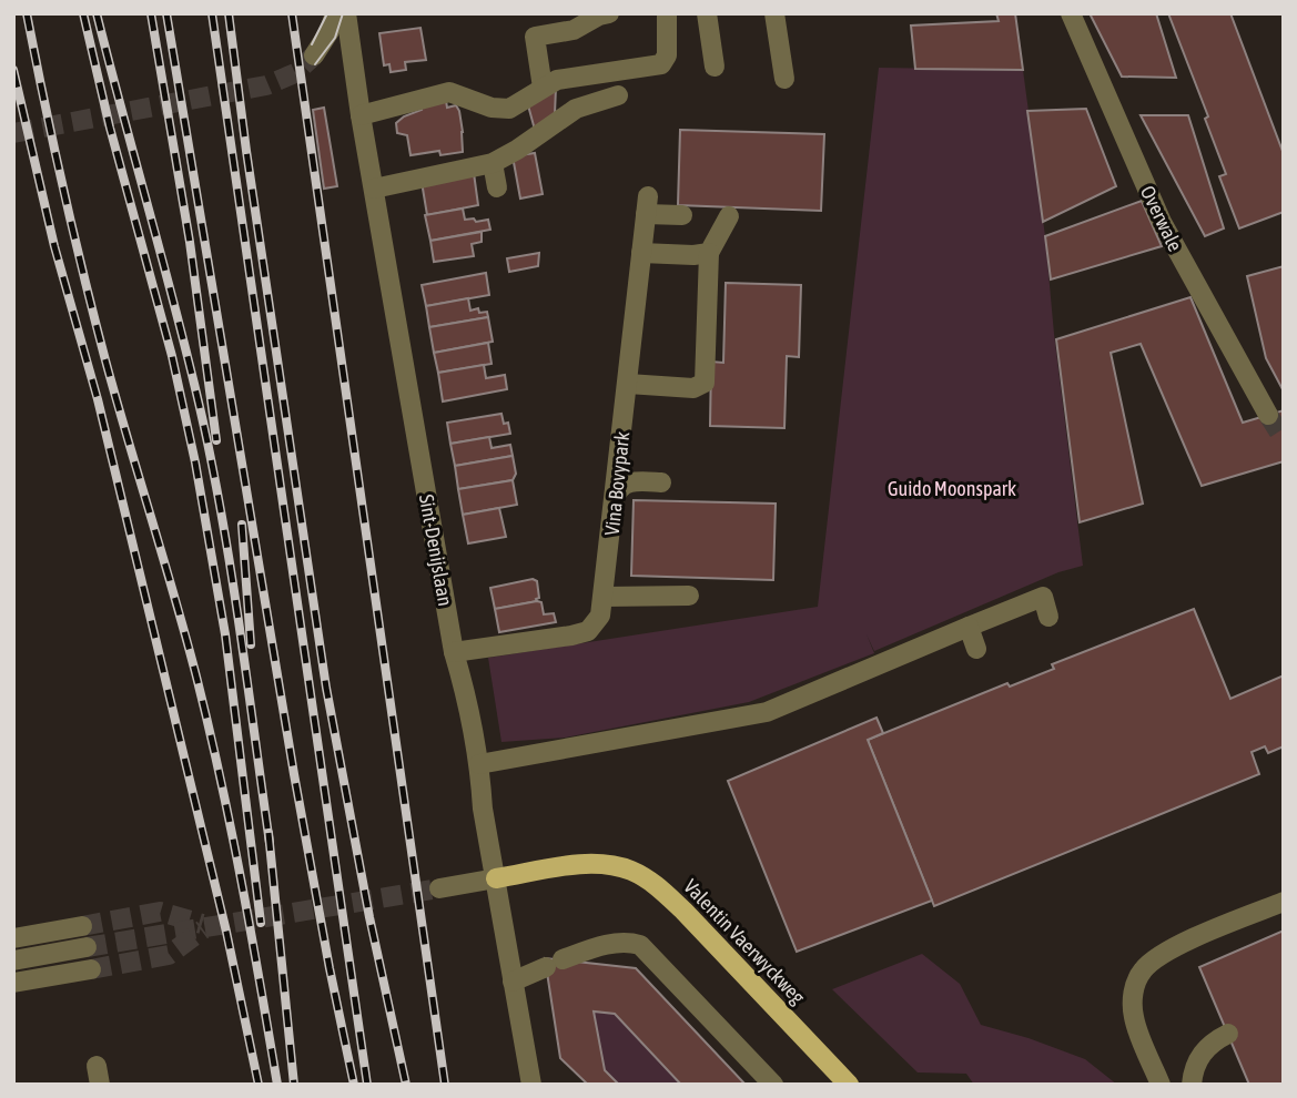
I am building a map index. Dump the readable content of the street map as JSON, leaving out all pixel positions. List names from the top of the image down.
{
  "streets": {
    "main road": ["Valentin Vaerwyckweg"],
    "street": ["Overwale", "Vina Bovypark", "Sint-Denijslaan"]
  },
  "crossings": [
    ["Vina Bovypark", "Sint-Denijslaan"],
    ["Sint-Denijslaan", "Valentin Vaerwyckweg"]
  ],
  "parks": ["Guido Moonspark"]
}
